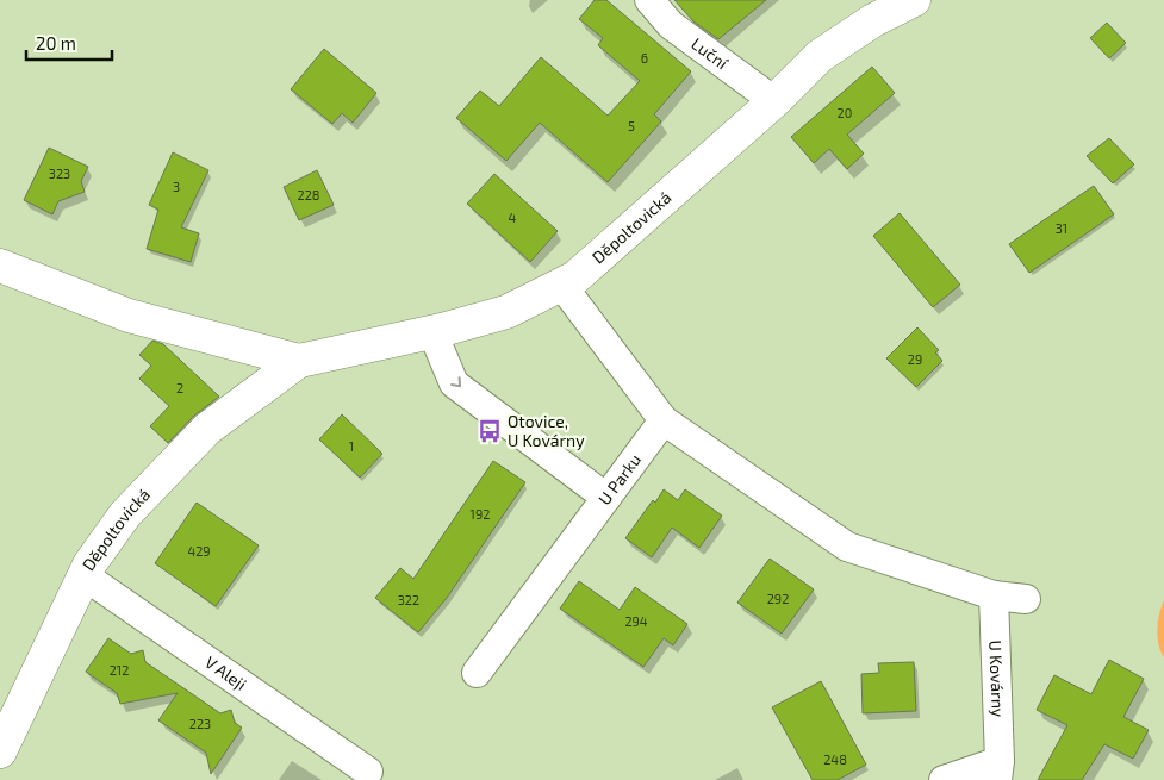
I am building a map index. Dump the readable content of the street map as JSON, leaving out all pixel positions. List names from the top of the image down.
{
  "streets": {
    "street": [
      "Luční",
      "Děpoltovická",
      "U Parku",
      "V Aleji",
      "U Kovárny"
    ]
  },
  "crossings": [
    ["Luční", "Děpoltovická"],
    ["Děpoltovická", "V Aleji"]
  ],
  "places": {
    "bus stop": ["Otovice, U Kovárny"]
  },
  "house_numbers": [
    "6",
    "20",
    "5",
    "323",
    "3",
    "228",
    "4",
    "31",
    "29",
    "2",
    "1",
    "192",
    "429",
    "292",
    "322",
    "294",
    "212",
    "223",
    "248"
  ],
  "scale_bar": "20 m"
}
